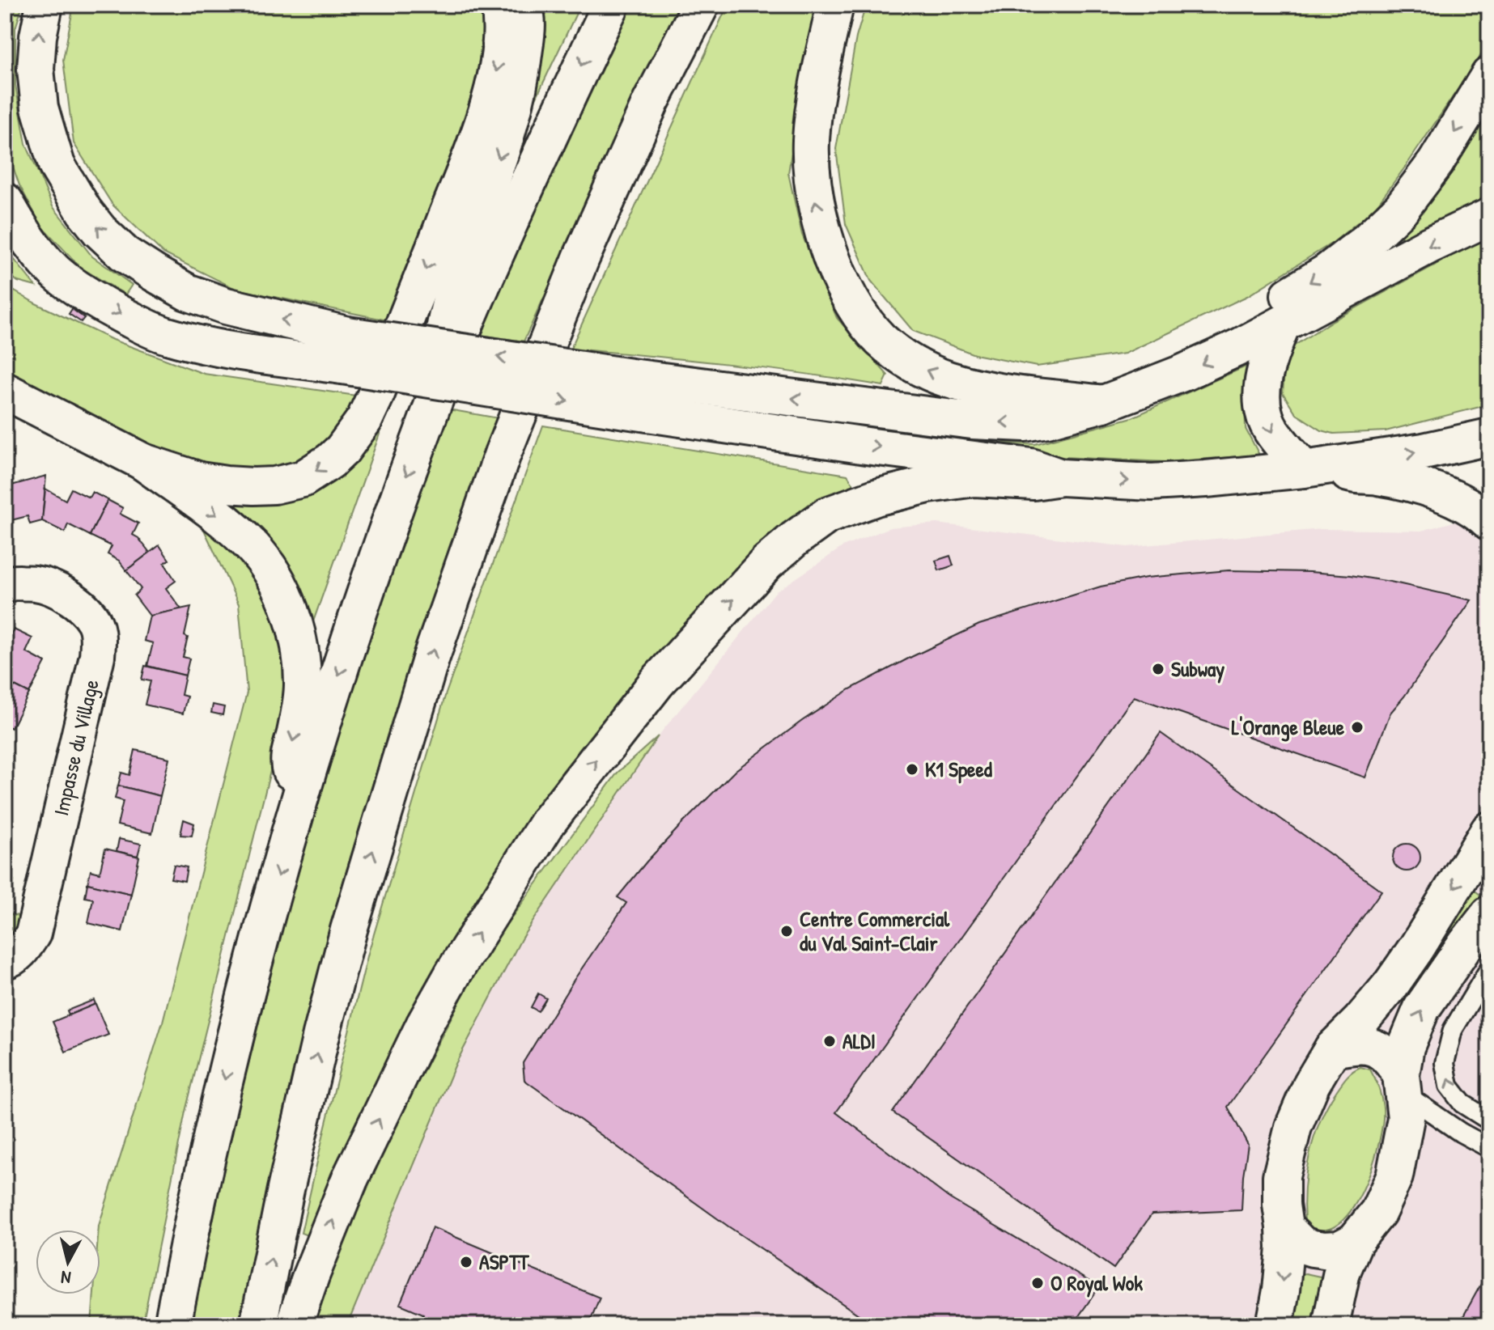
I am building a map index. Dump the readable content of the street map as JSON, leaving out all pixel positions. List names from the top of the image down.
{
  "streets": {
    "street": ["Impasse du Village"]
  },
  "places": [
    "Subway",
    "L'Orange Bleue",
    "K1 Speed",
    "Centre Commercial du Val Saint-Clair",
    "ALDI",
    "ASPTT",
    "O Royal Wok"
  ],
  "north": "bottom"
}
